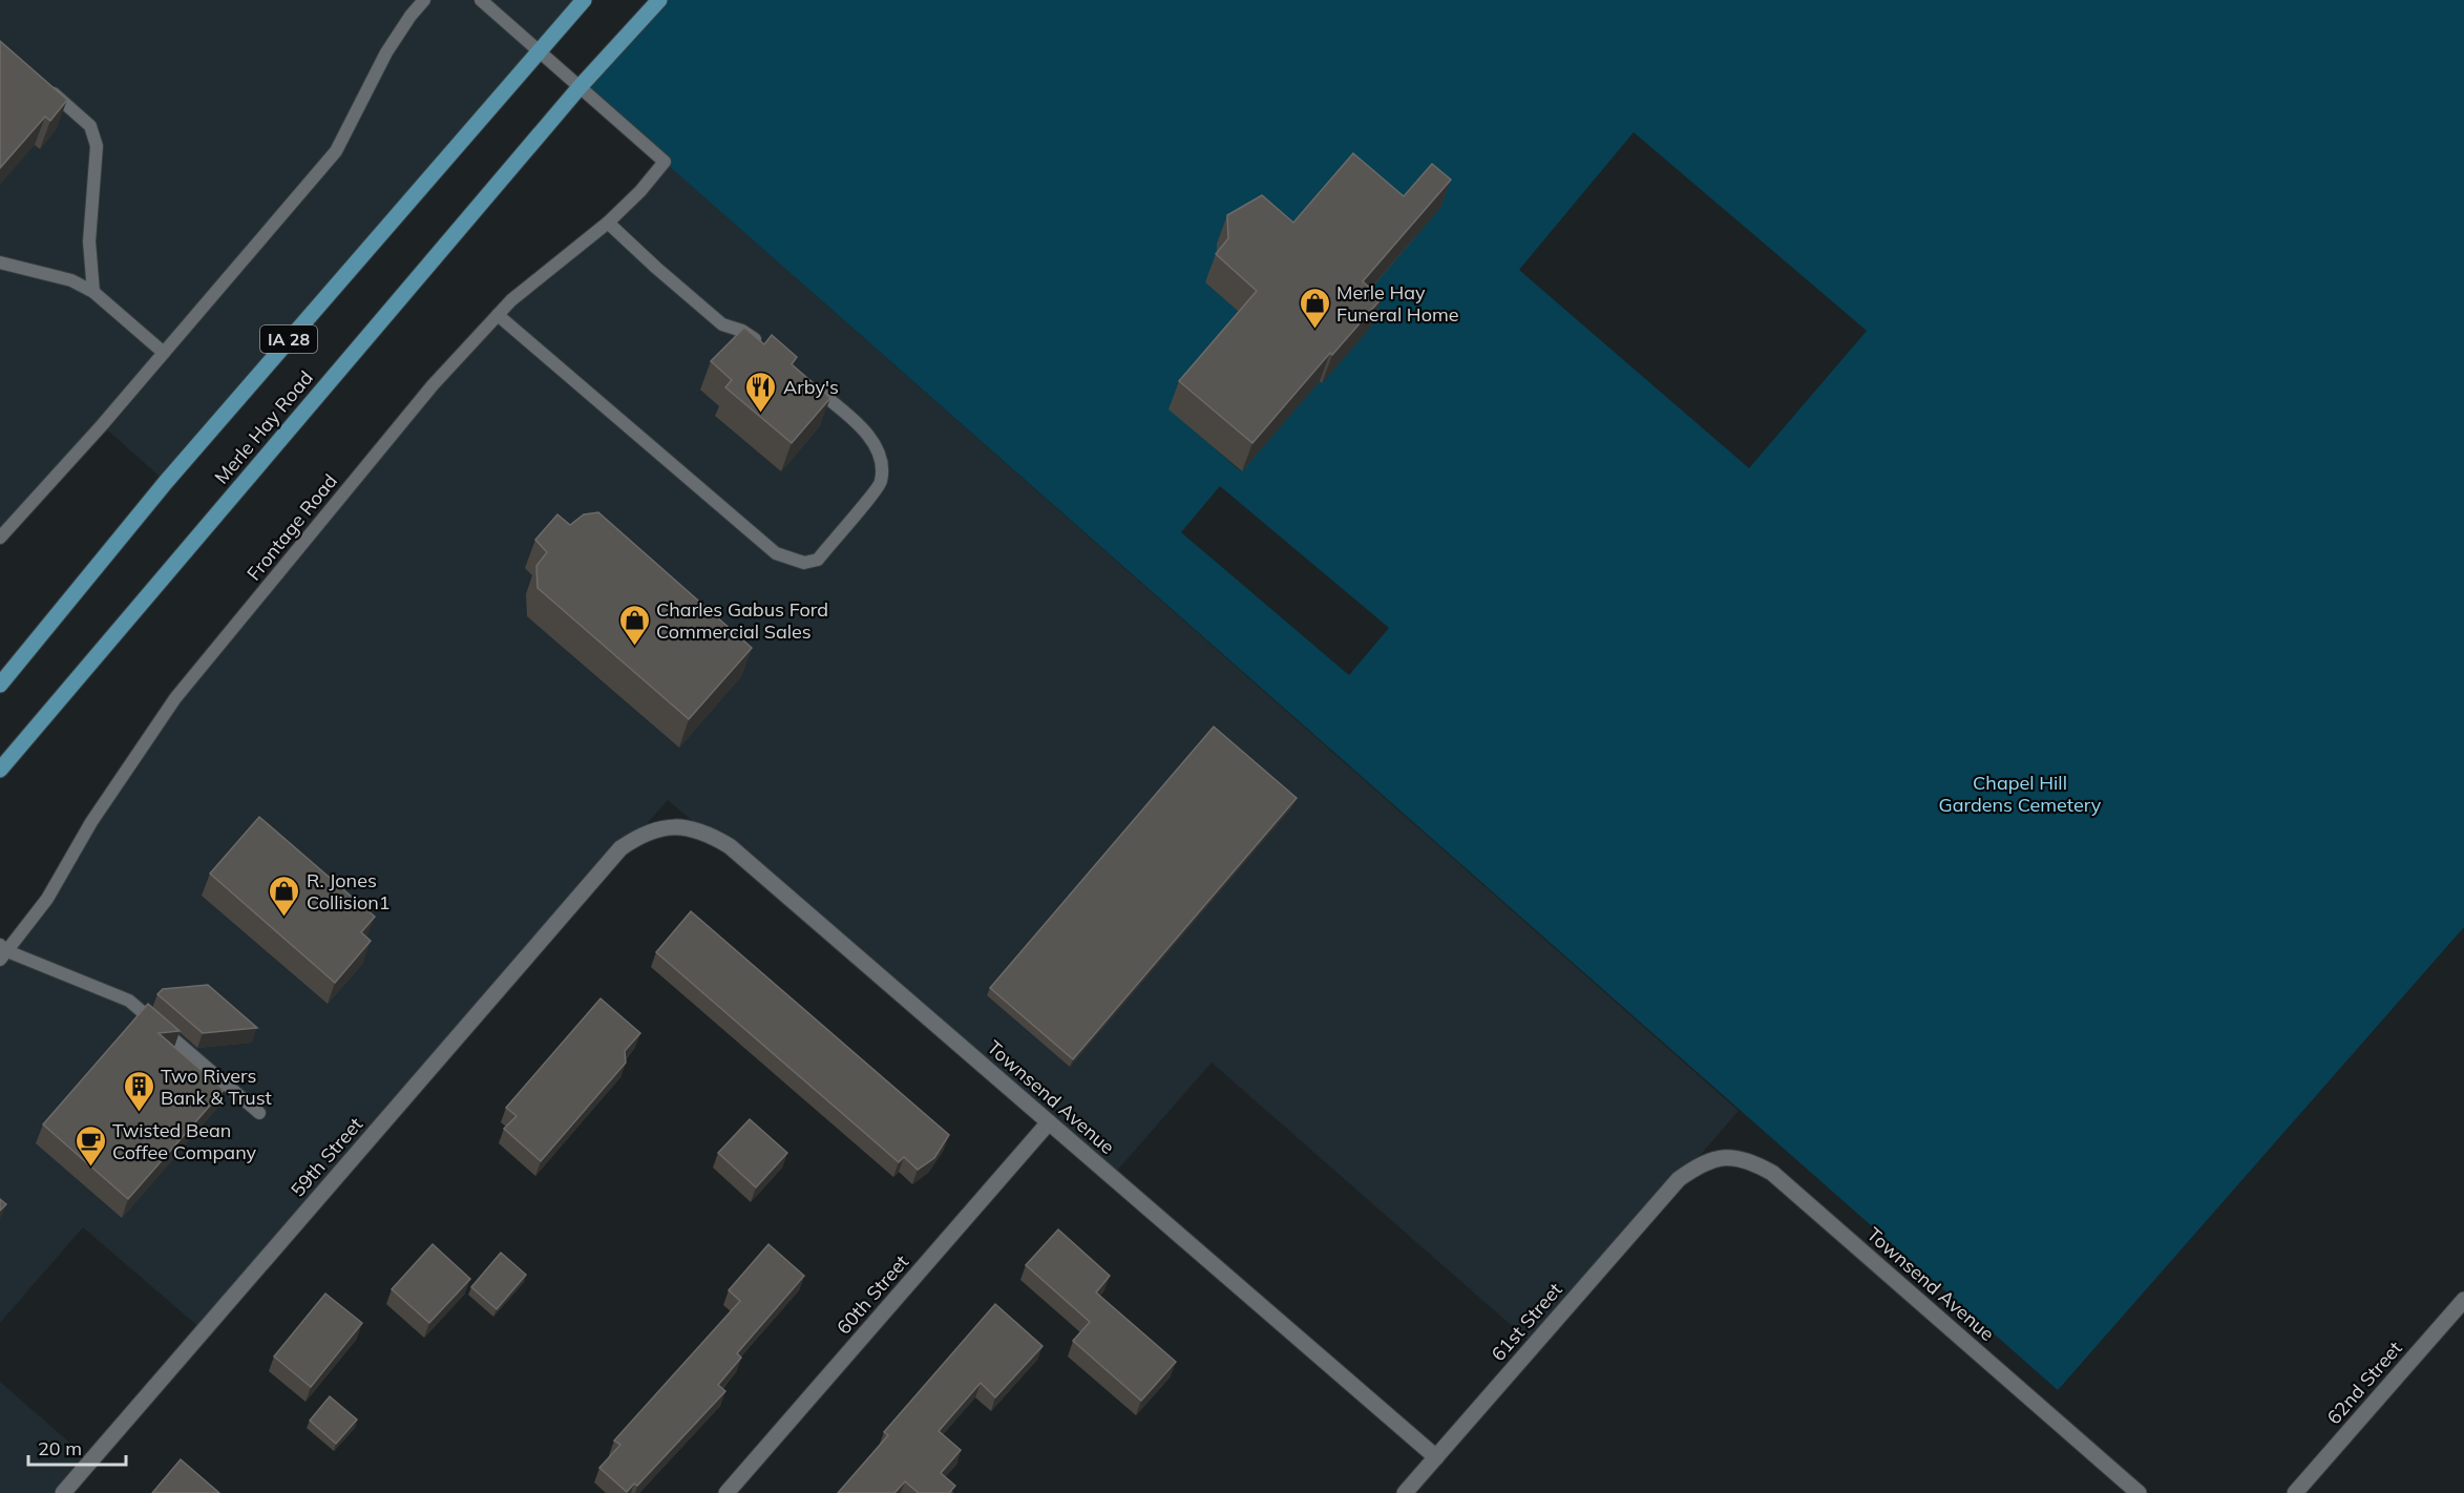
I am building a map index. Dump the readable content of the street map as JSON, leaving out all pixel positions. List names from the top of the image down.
{
  "streets": {
    "main road": ["IA 28", "Merle Hay Road"],
    "street": [
      "Townsend Avenue",
      "59th Street",
      "60th Street",
      "61st Street",
      "62nd Street"
    ],
    "lane": ["Frontage Road"]
  },
  "crossings": [
    ["Merle Hay Road", "Frontage Road"],
    ["Townsend Avenue", "59th Street"],
    ["Townsend Avenue", "60th Street"],
    ["Townsend Avenue", "61st Street"]
  ],
  "parks": ["Chapel Hill Gardens Cemetery"],
  "places": {
    "shop": ["Merle Hay Funeral Home", "Charles Gabus Ford Commercial Sales", "R. Jones Collision1"],
    "restaurant": ["Arby's"],
    "building": ["Two Rivers Bank & Trust"],
    "cafe": ["Twisted Bean Coffee Company"]
  },
  "scale_bar": "20 m"
}
